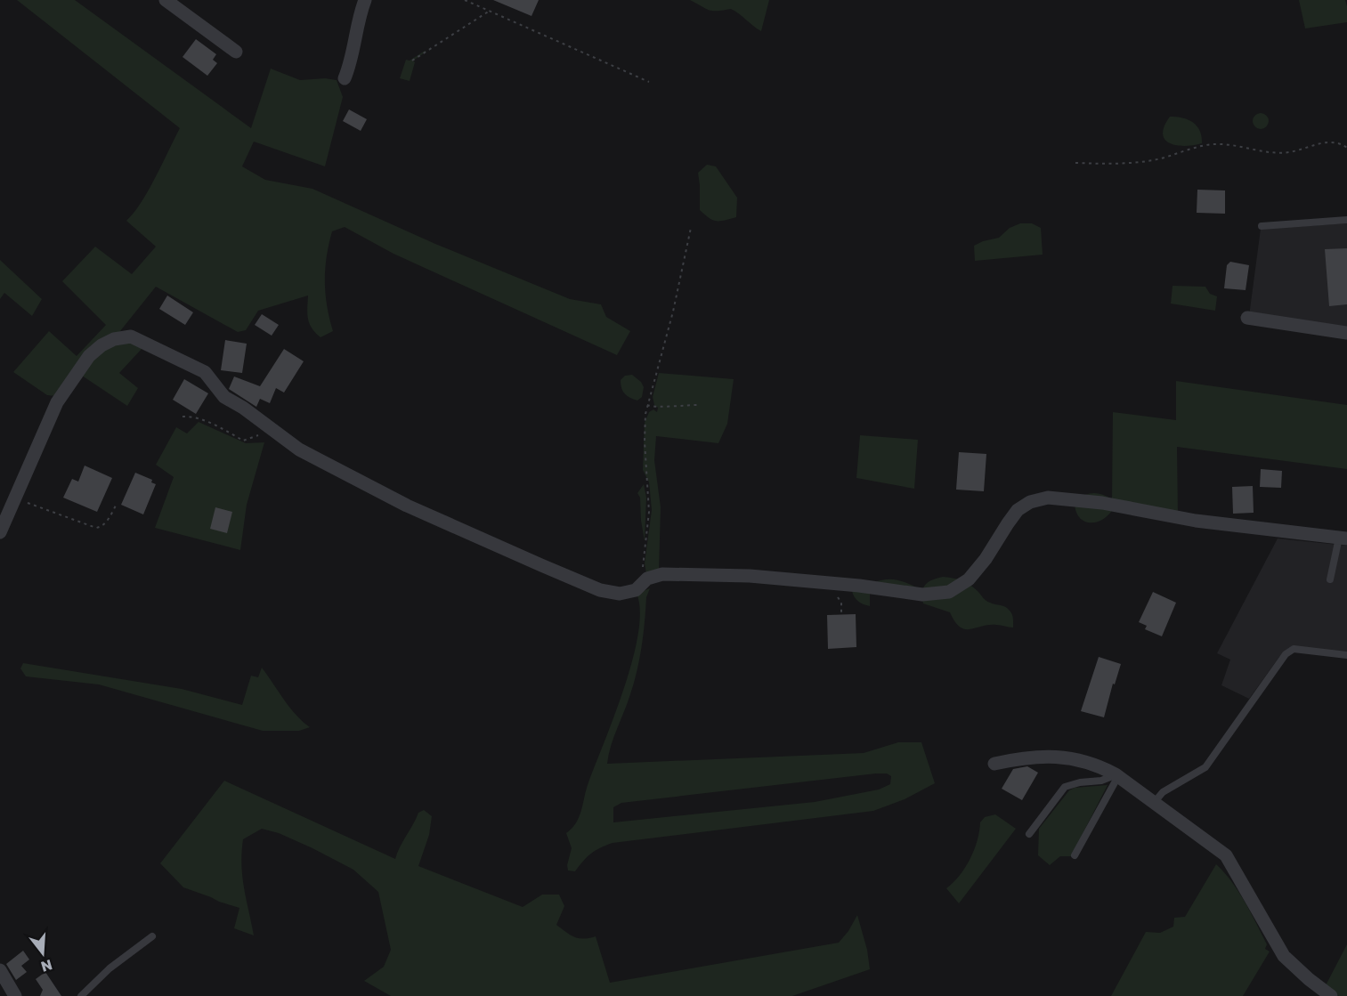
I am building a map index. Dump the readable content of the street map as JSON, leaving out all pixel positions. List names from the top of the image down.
{
  "north": "bottom"
}
